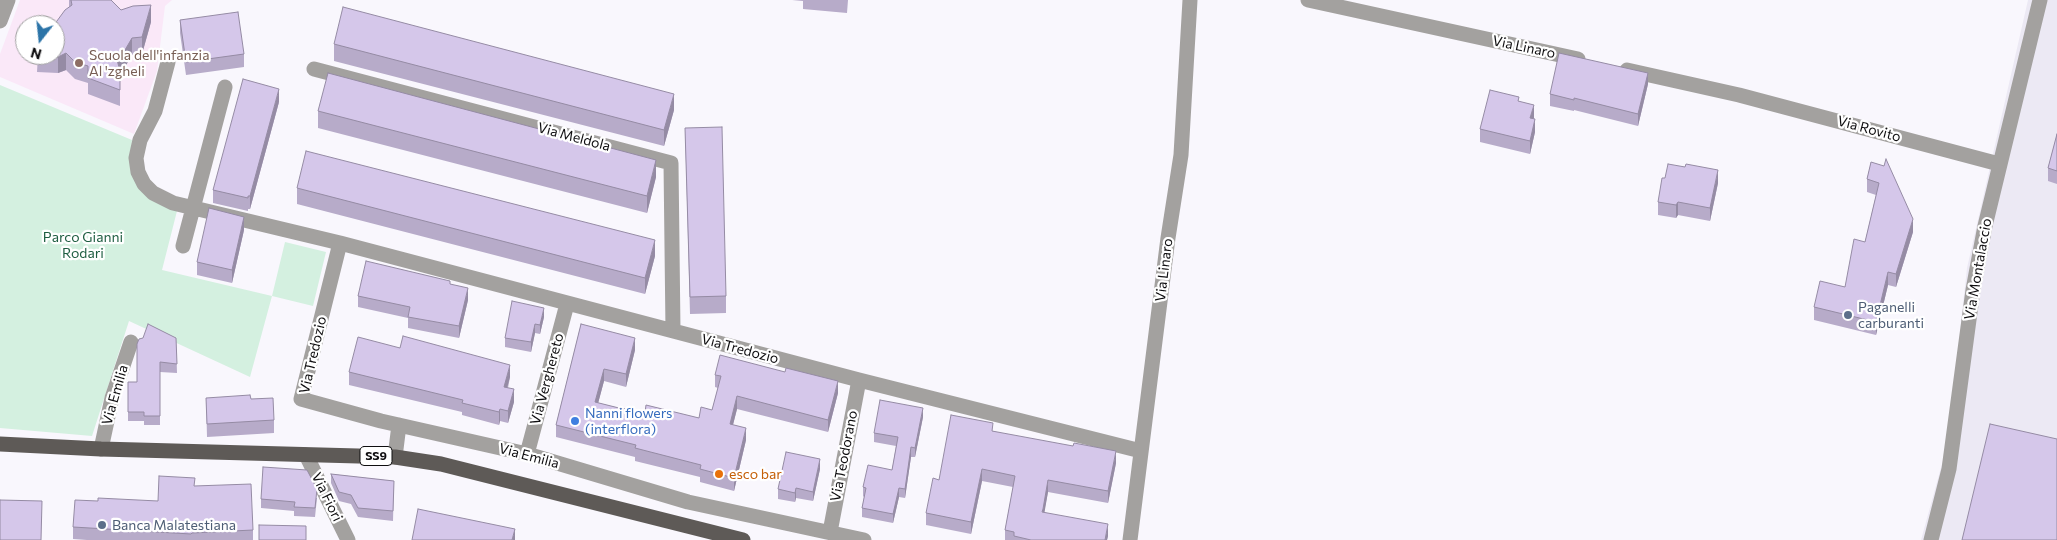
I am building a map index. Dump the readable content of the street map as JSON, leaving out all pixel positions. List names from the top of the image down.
{
  "streets": {
    "main road": ["Via Emilia", "SS9"],
    "street": [
      "Via Linaro",
      "Via Rovito",
      "Via Meldola",
      "Via Montalaccio",
      "Via Tredozio",
      "Via Verghereto",
      "Via Teodorano",
      "Via Fiori"
    ]
  },
  "crossings": [
    ["Via Linaro", "Via Tredozio"],
    ["Via Rovito", "Via Montalaccio"],
    ["Via Meldola", "Via Tredozio"],
    ["Via Tredozio", "Via Verghereto"],
    ["Via Tredozio", "Via Emilia"],
    ["Via Tredozio", "Via Teodorano"],
    ["Via Verghereto", "Via Emilia"],
    ["Via Emilia", "Via Teodorano"],
    ["Via Emilia", "Via Fiori"]
  ],
  "parks": ["Parco Gianni Rodari"],
  "places": [
    "Scuola dell'infanzia Al 'zgheli",
    "Paganelli carburanti",
    "Nanni flowers (interflora)",
    "esco bar",
    "Banca Malatestiana"
  ],
  "north": "bottom"
}
